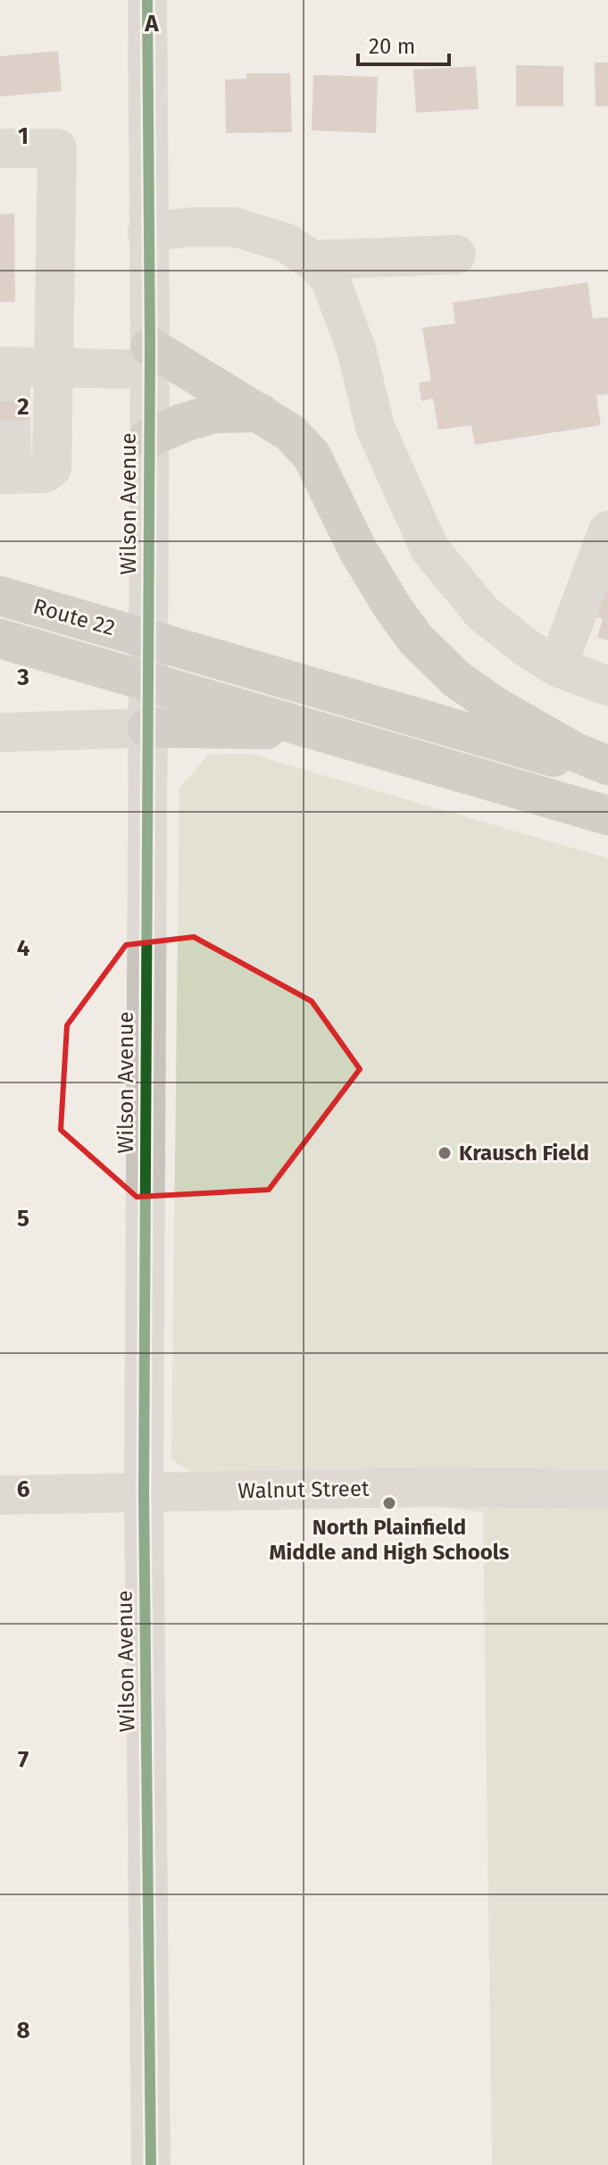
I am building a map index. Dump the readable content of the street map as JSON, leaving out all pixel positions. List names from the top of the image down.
{
  "streets": {
    "highway": ["Route 22"],
    "street": ["Wilson Avenue", "Walnut Street"]
  },
  "crossings": [
    ["Wilson Avenue", "Route 22"],
    ["Wilson Avenue", "Walnut Street"]
  ],
  "places": ["Krausch Field", "North Plainfield Middle and High Schools"],
  "scale_bar": "20 m",
  "grid": {
    "columns": ["A"],
    "rows": [
      "1",
      "2",
      "3",
      "4",
      "5",
      "6",
      "7",
      "8"
    ]
  }
}
